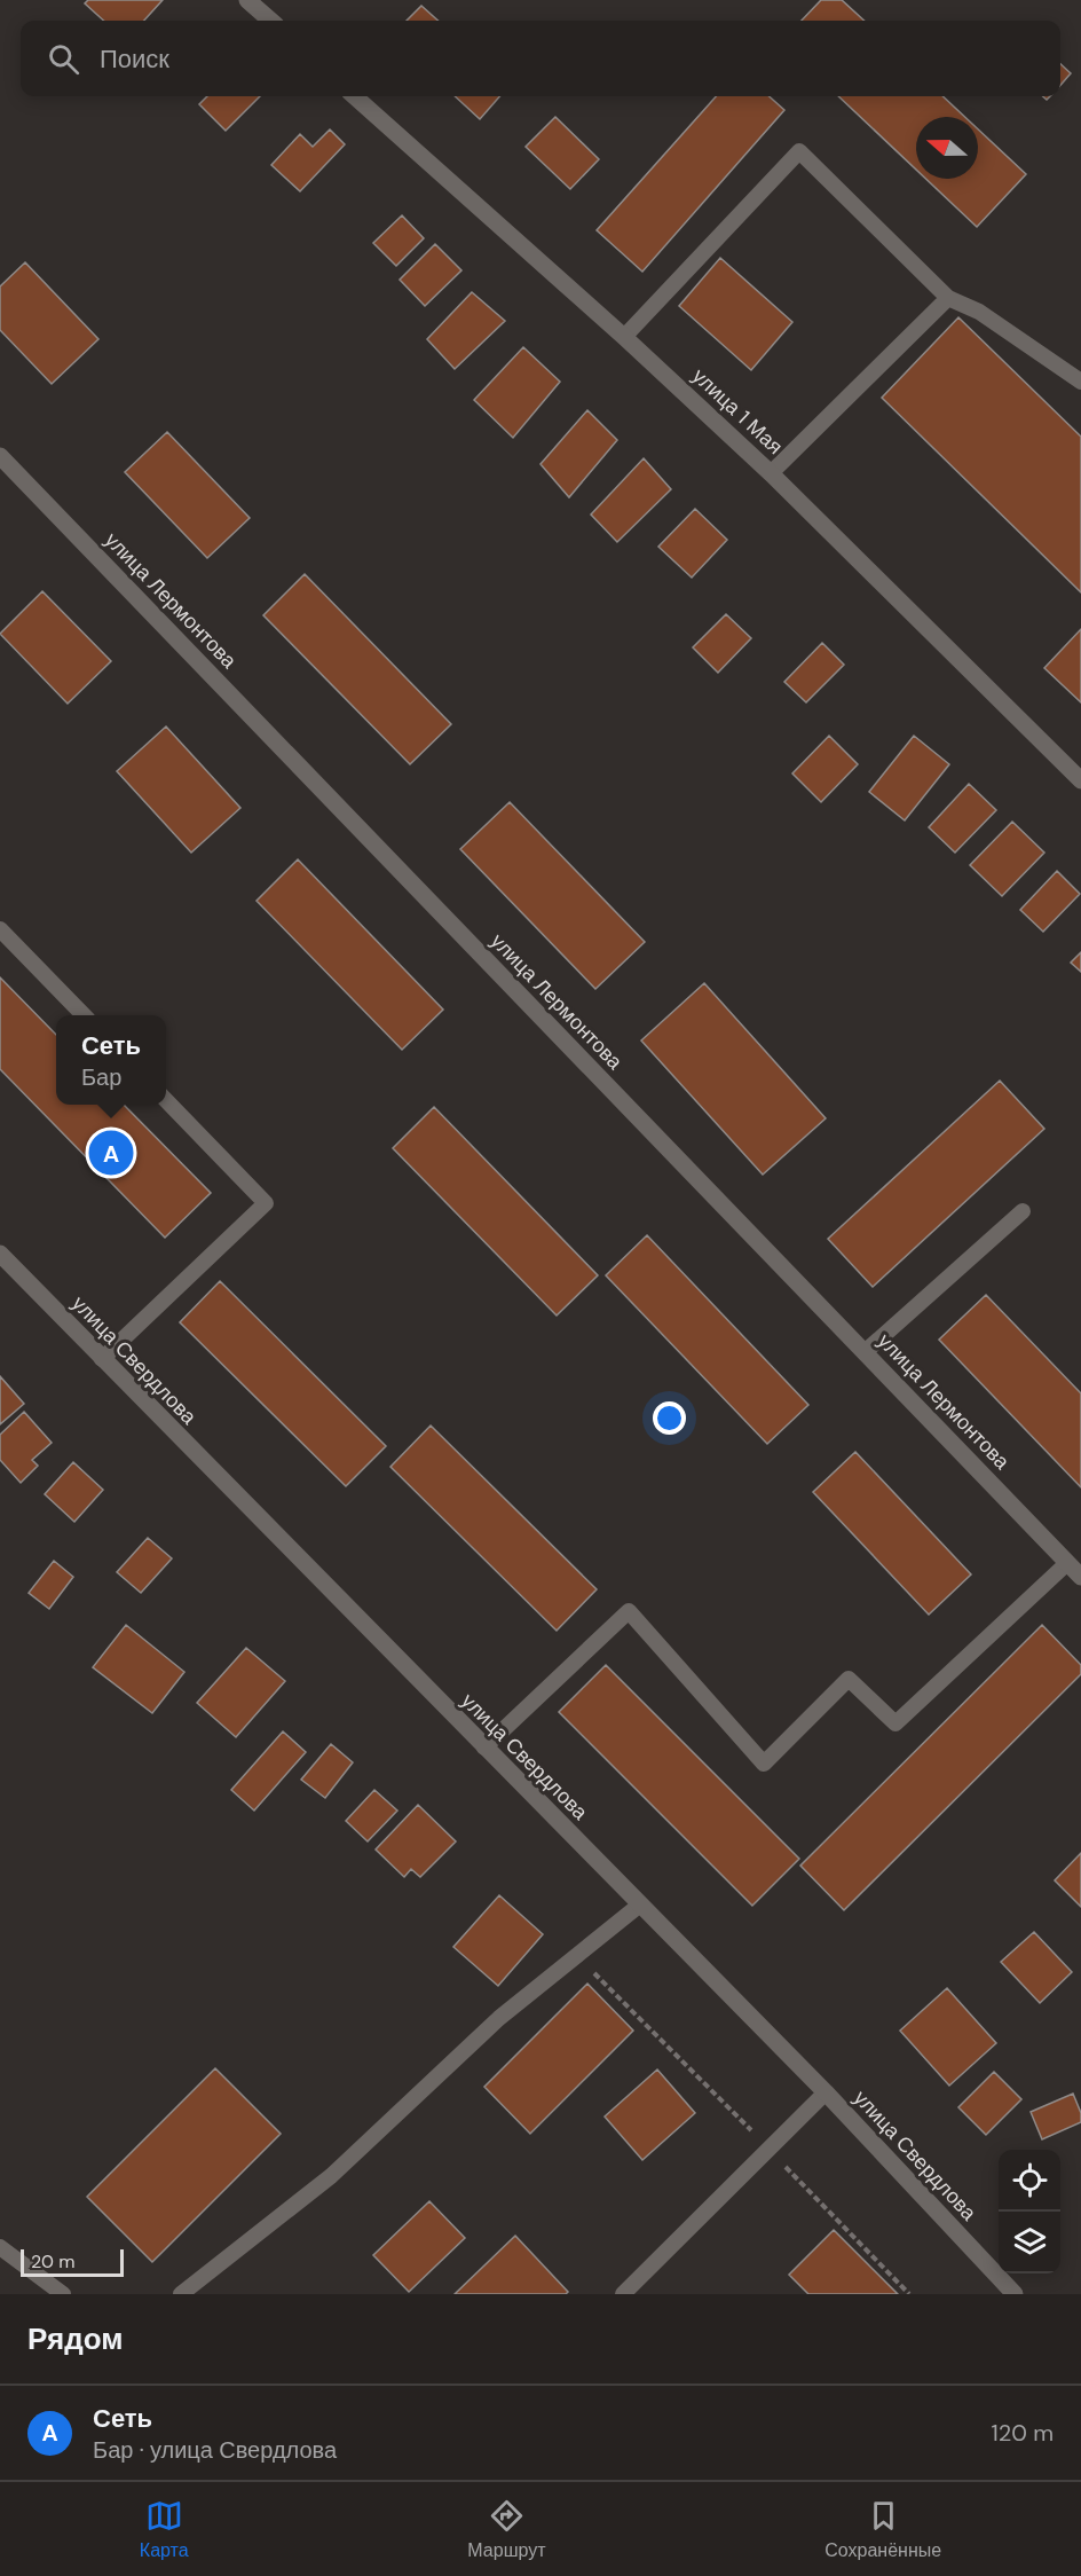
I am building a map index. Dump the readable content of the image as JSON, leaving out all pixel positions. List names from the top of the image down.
{
  "streets": {
    "street": ["улица 1 Мая", "улица Лермонтова", "улица Свердлова"]
  },
  "scale_bar": "20 m",
  "north": "left",
  "page": {
    "search": "Поиск",
    "popup": ["Сеть", "Бар"],
    "pins": "A",
    "scale": "20 m",
    "heading": "Рядом",
    "list": [
      {
        "mark": "A",
        "name": "Сеть",
        "note": "Бар · улица Свердлова",
        "value": "120 m"
      }
    ],
    "nav": ["Карта", "Маршрут", "Сохранённые"]
  }
}
